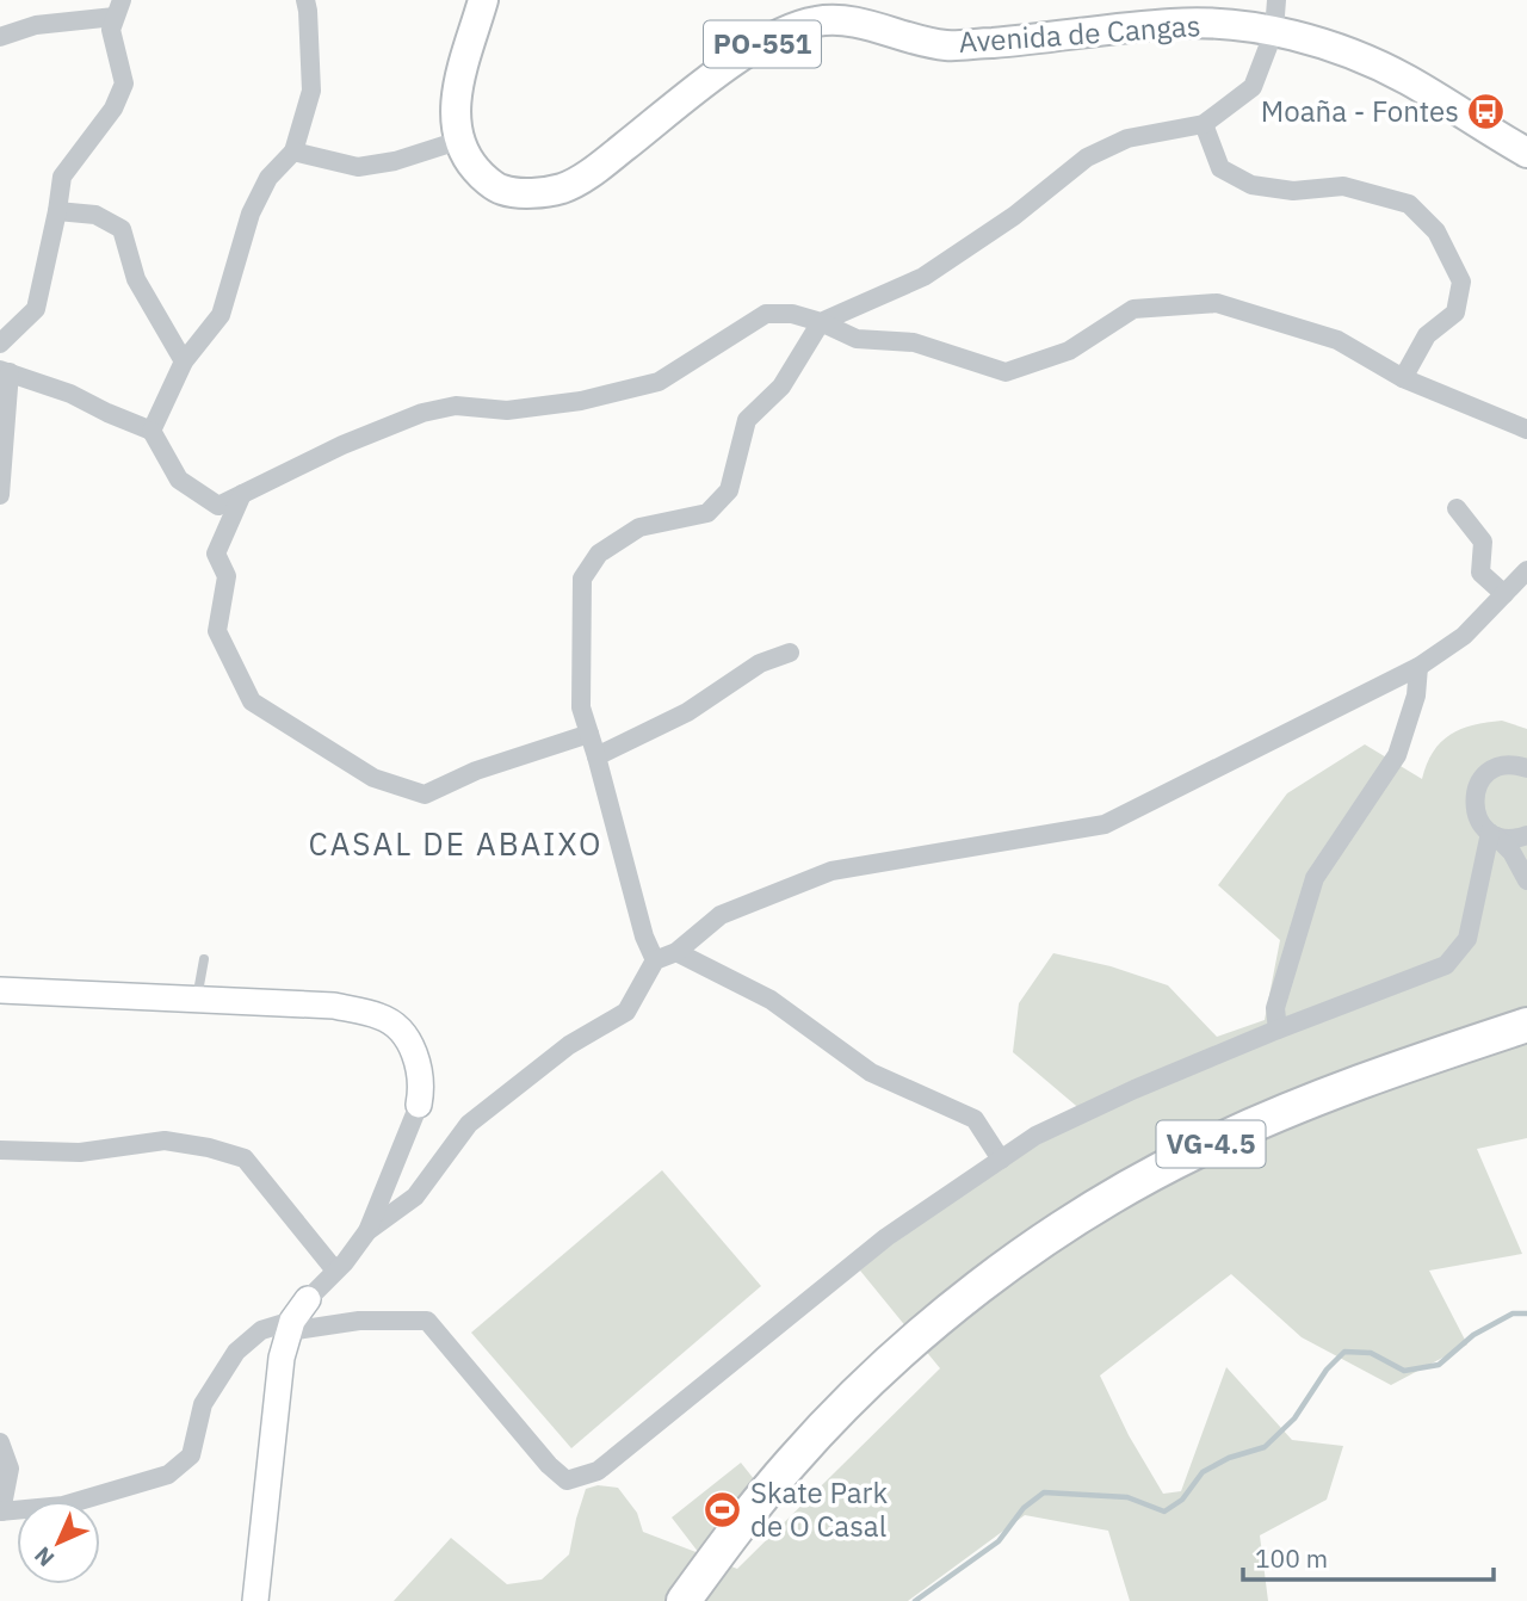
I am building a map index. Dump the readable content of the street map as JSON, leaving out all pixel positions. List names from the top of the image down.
{
  "streets": {
    "highway": ["VG-4.5"],
    "main road": ["Avenida de Cangas", "PO-551"]
  },
  "crossings": [
    ["Avenida de Cangas", "PO-551"]
  ],
  "districts": ["CASAL DE ABAIXO"],
  "places": {
    "bus stop": ["Moaña - Fontes"],
    "sports": ["Skate Park de O Casal"]
  },
  "scale_bar": "100 m",
  "north": "bottom left"
}
